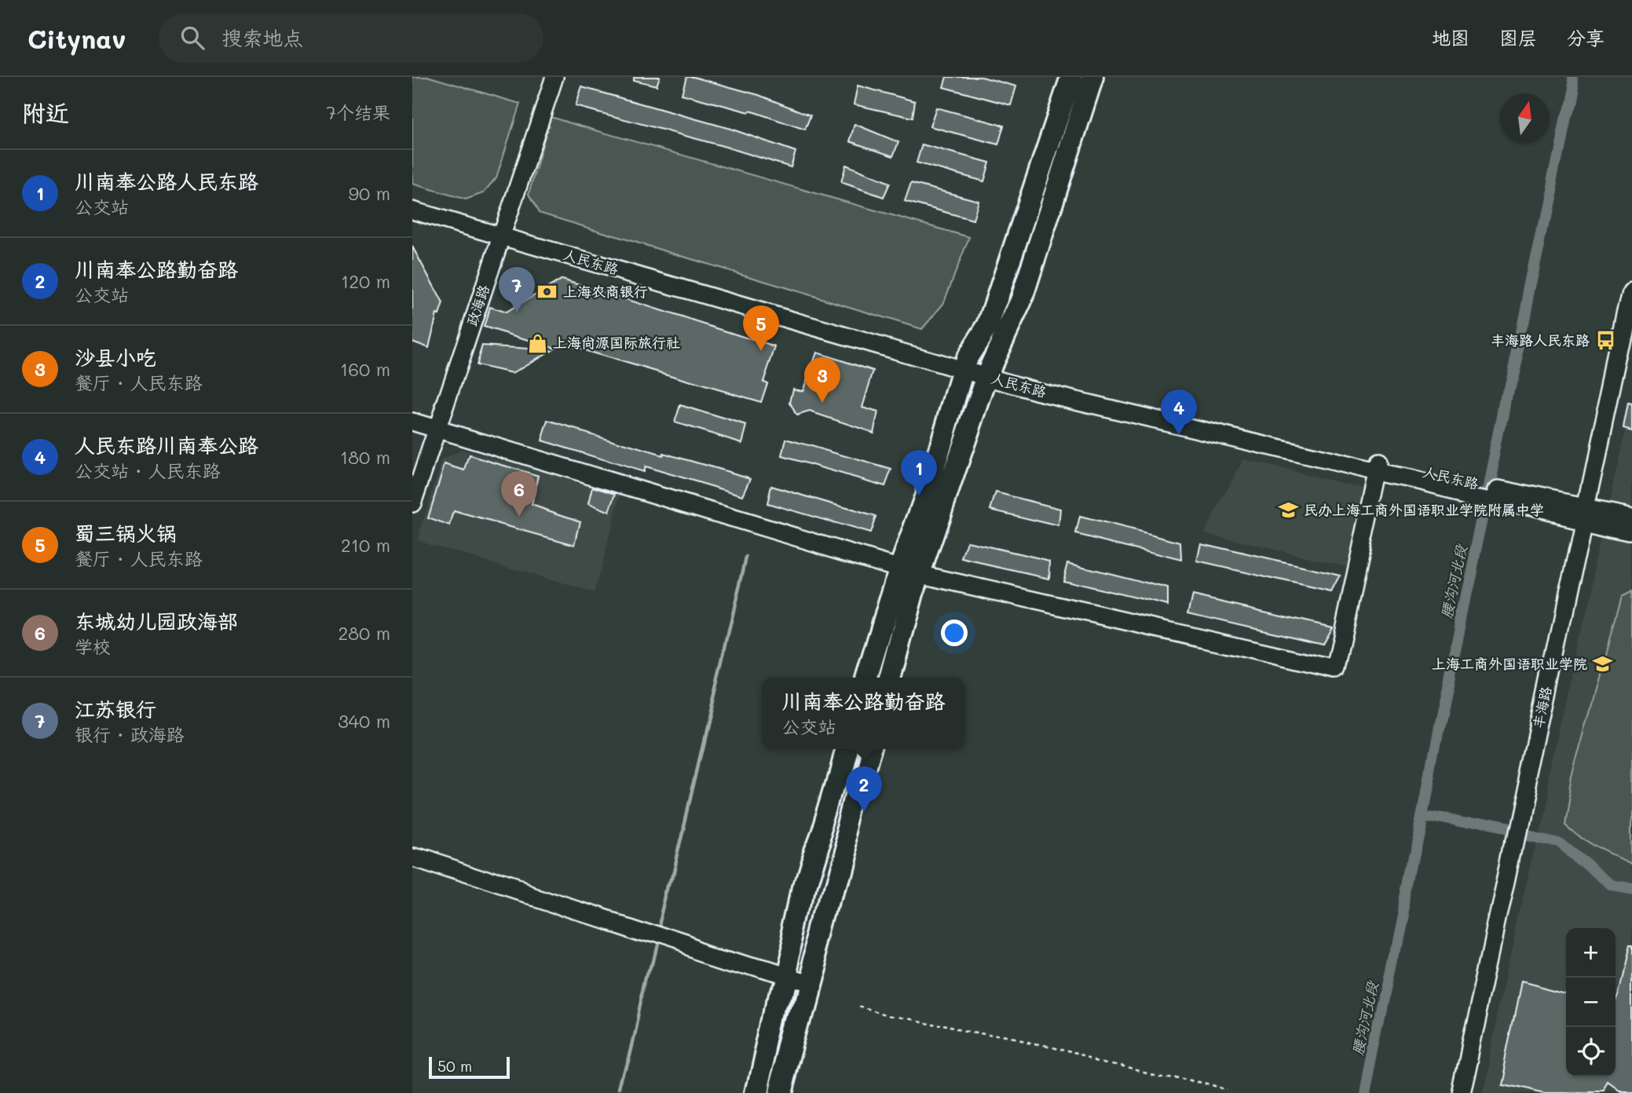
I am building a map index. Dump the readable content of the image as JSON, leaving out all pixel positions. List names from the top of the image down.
{
  "streets": {
    "street": ["人民东路", "政海路", "丰海路"]
  },
  "crossings": [
    ["人民东路", "政海路"],
    ["人民东路", "丰海路"]
  ],
  "water": ["腰沟河北段"],
  "places": {
    "bank": ["上海农商银行"],
    "bus stop": ["丰海路人民东路"],
    "shop": ["上海尚源国际旅行社"],
    "school or university": ["民办上海工商外国语职业学院附属中学", "上海工商外国语职业学院"]
  },
  "scale_bar": "50 m",
  "north": "top",
  "page": {
    "header": "Citynav",
    "search": "搜索地点",
    "nav": ["地图", "图层", "分享"],
    "heading": ["附近", "7个结果"],
    "list": [
      {
        "mark": "1",
        "name": "川南奉公路人民东路",
        "note": "公交站",
        "value": "90 m"
      },
      {
        "mark": "2",
        "name": "川南奉公路勤奋路",
        "note": "公交站",
        "value": "120 m"
      },
      {
        "mark": "3",
        "name": "沙县小吃",
        "note": "餐厅 · 人民东路",
        "value": "160 m"
      },
      {
        "mark": "4",
        "name": "人民东路川南奉公路",
        "note": "公交站 · 人民东路",
        "value": "180 m"
      },
      {
        "mark": "5",
        "name": "蜀三锅火锅",
        "note": "餐厅 · 人民东路",
        "value": "210 m"
      },
      {
        "mark": "6",
        "name": "东城幼儿园政海部",
        "note": "学校",
        "value": "280 m"
      },
      {
        "mark": "7",
        "name": "江苏银行",
        "note": "银行 · 政海路",
        "value": "340 m"
      }
    ],
    "pins": [
      "7",
      "5",
      "3",
      "4",
      "1",
      "6",
      "2"
    ],
    "popup": ["川南奉公路勤奋路", "公交站"],
    "map_buttons": ["+", "−"],
    "scale": "50 m"
  }
}
